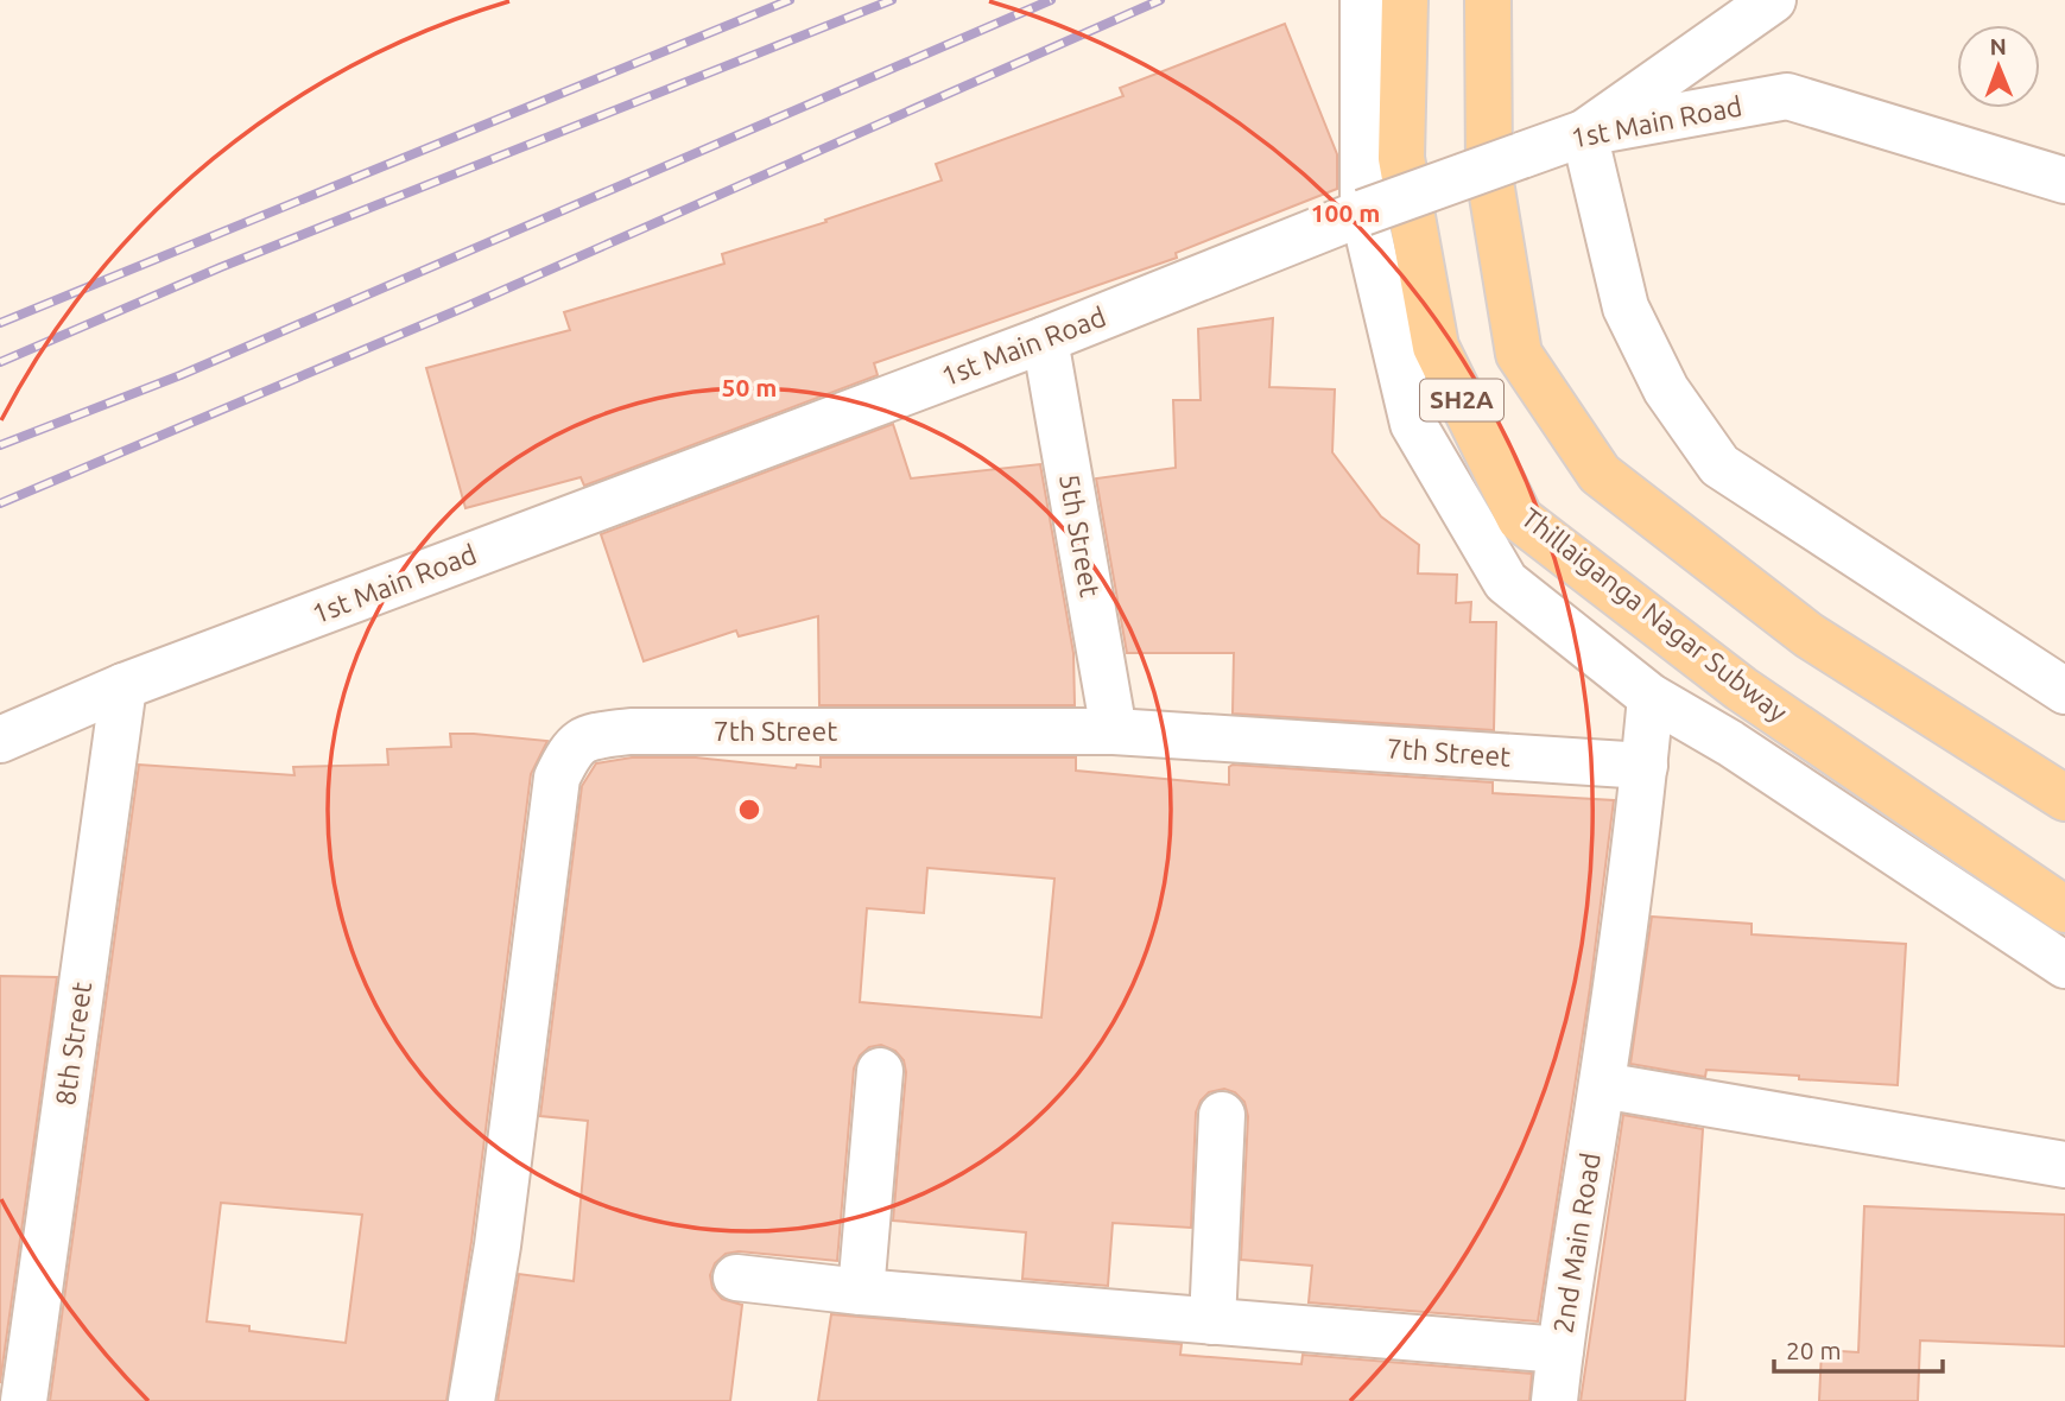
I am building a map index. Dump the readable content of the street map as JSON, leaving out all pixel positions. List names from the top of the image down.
{
  "streets": {
    "main road": ["SH2A", "Thillaiganga Nagar Subway"],
    "street": [
      "1st Main Road",
      "5th Street",
      "7th Street",
      "8th Street",
      "2nd Main Road"
    ]
  },
  "crossings": [
    ["1st Main Road", "5th Street"],
    ["1st Main Road", "8th Street"],
    ["5th Street", "7th Street"],
    ["7th Street", "2nd Main Road"]
  ],
  "scale_bar": "20 m",
  "north": "top",
  "rings": ["100 m", "50 m"]
}
